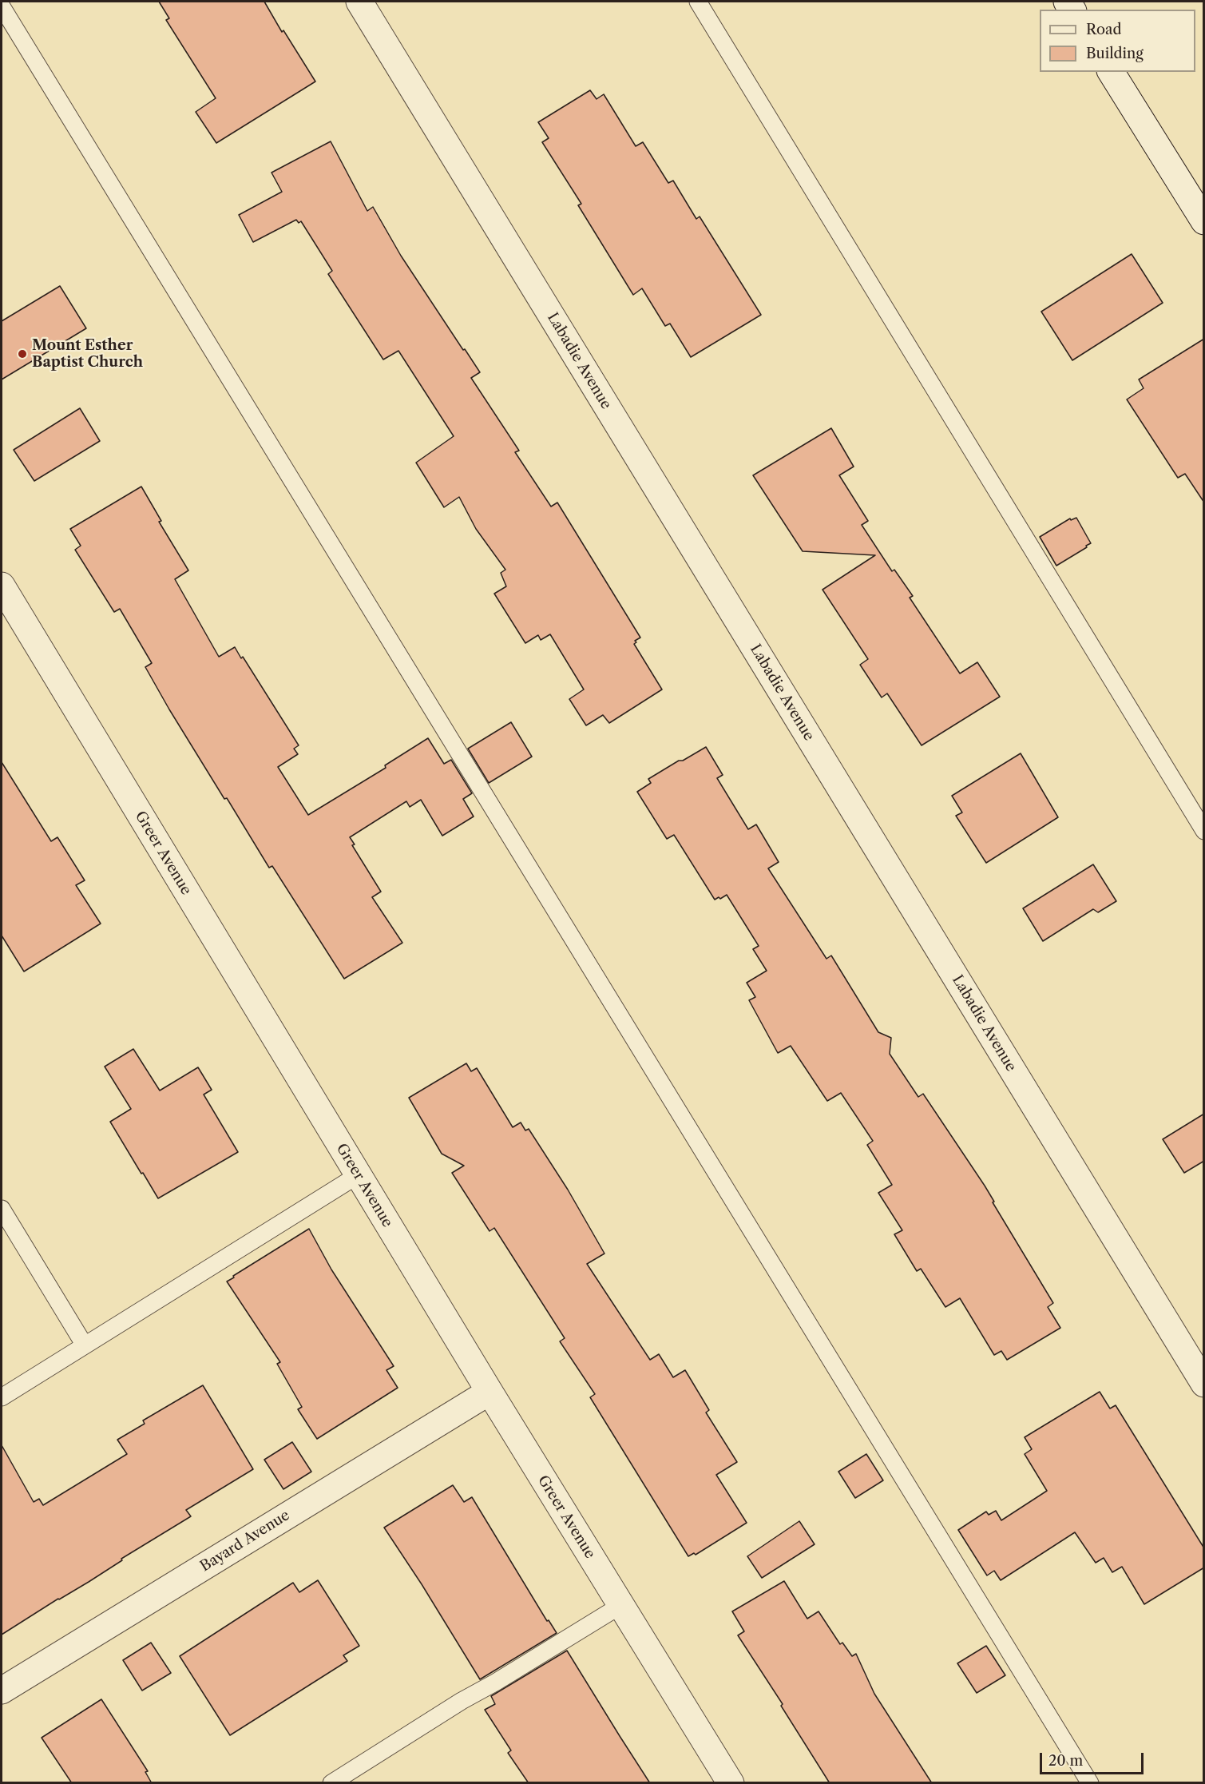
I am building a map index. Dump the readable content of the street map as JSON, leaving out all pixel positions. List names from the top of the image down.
{
  "streets": {
    "street": ["Labadie Avenue", "Greer Avenue", "Bayard Avenue"]
  },
  "crossings": [
    ["Greer Avenue", "Bayard Avenue"]
  ],
  "places": ["Mount Esther Baptist Church"],
  "legend": ["Road", "Building"],
  "scale_bar": "20 m"
}
